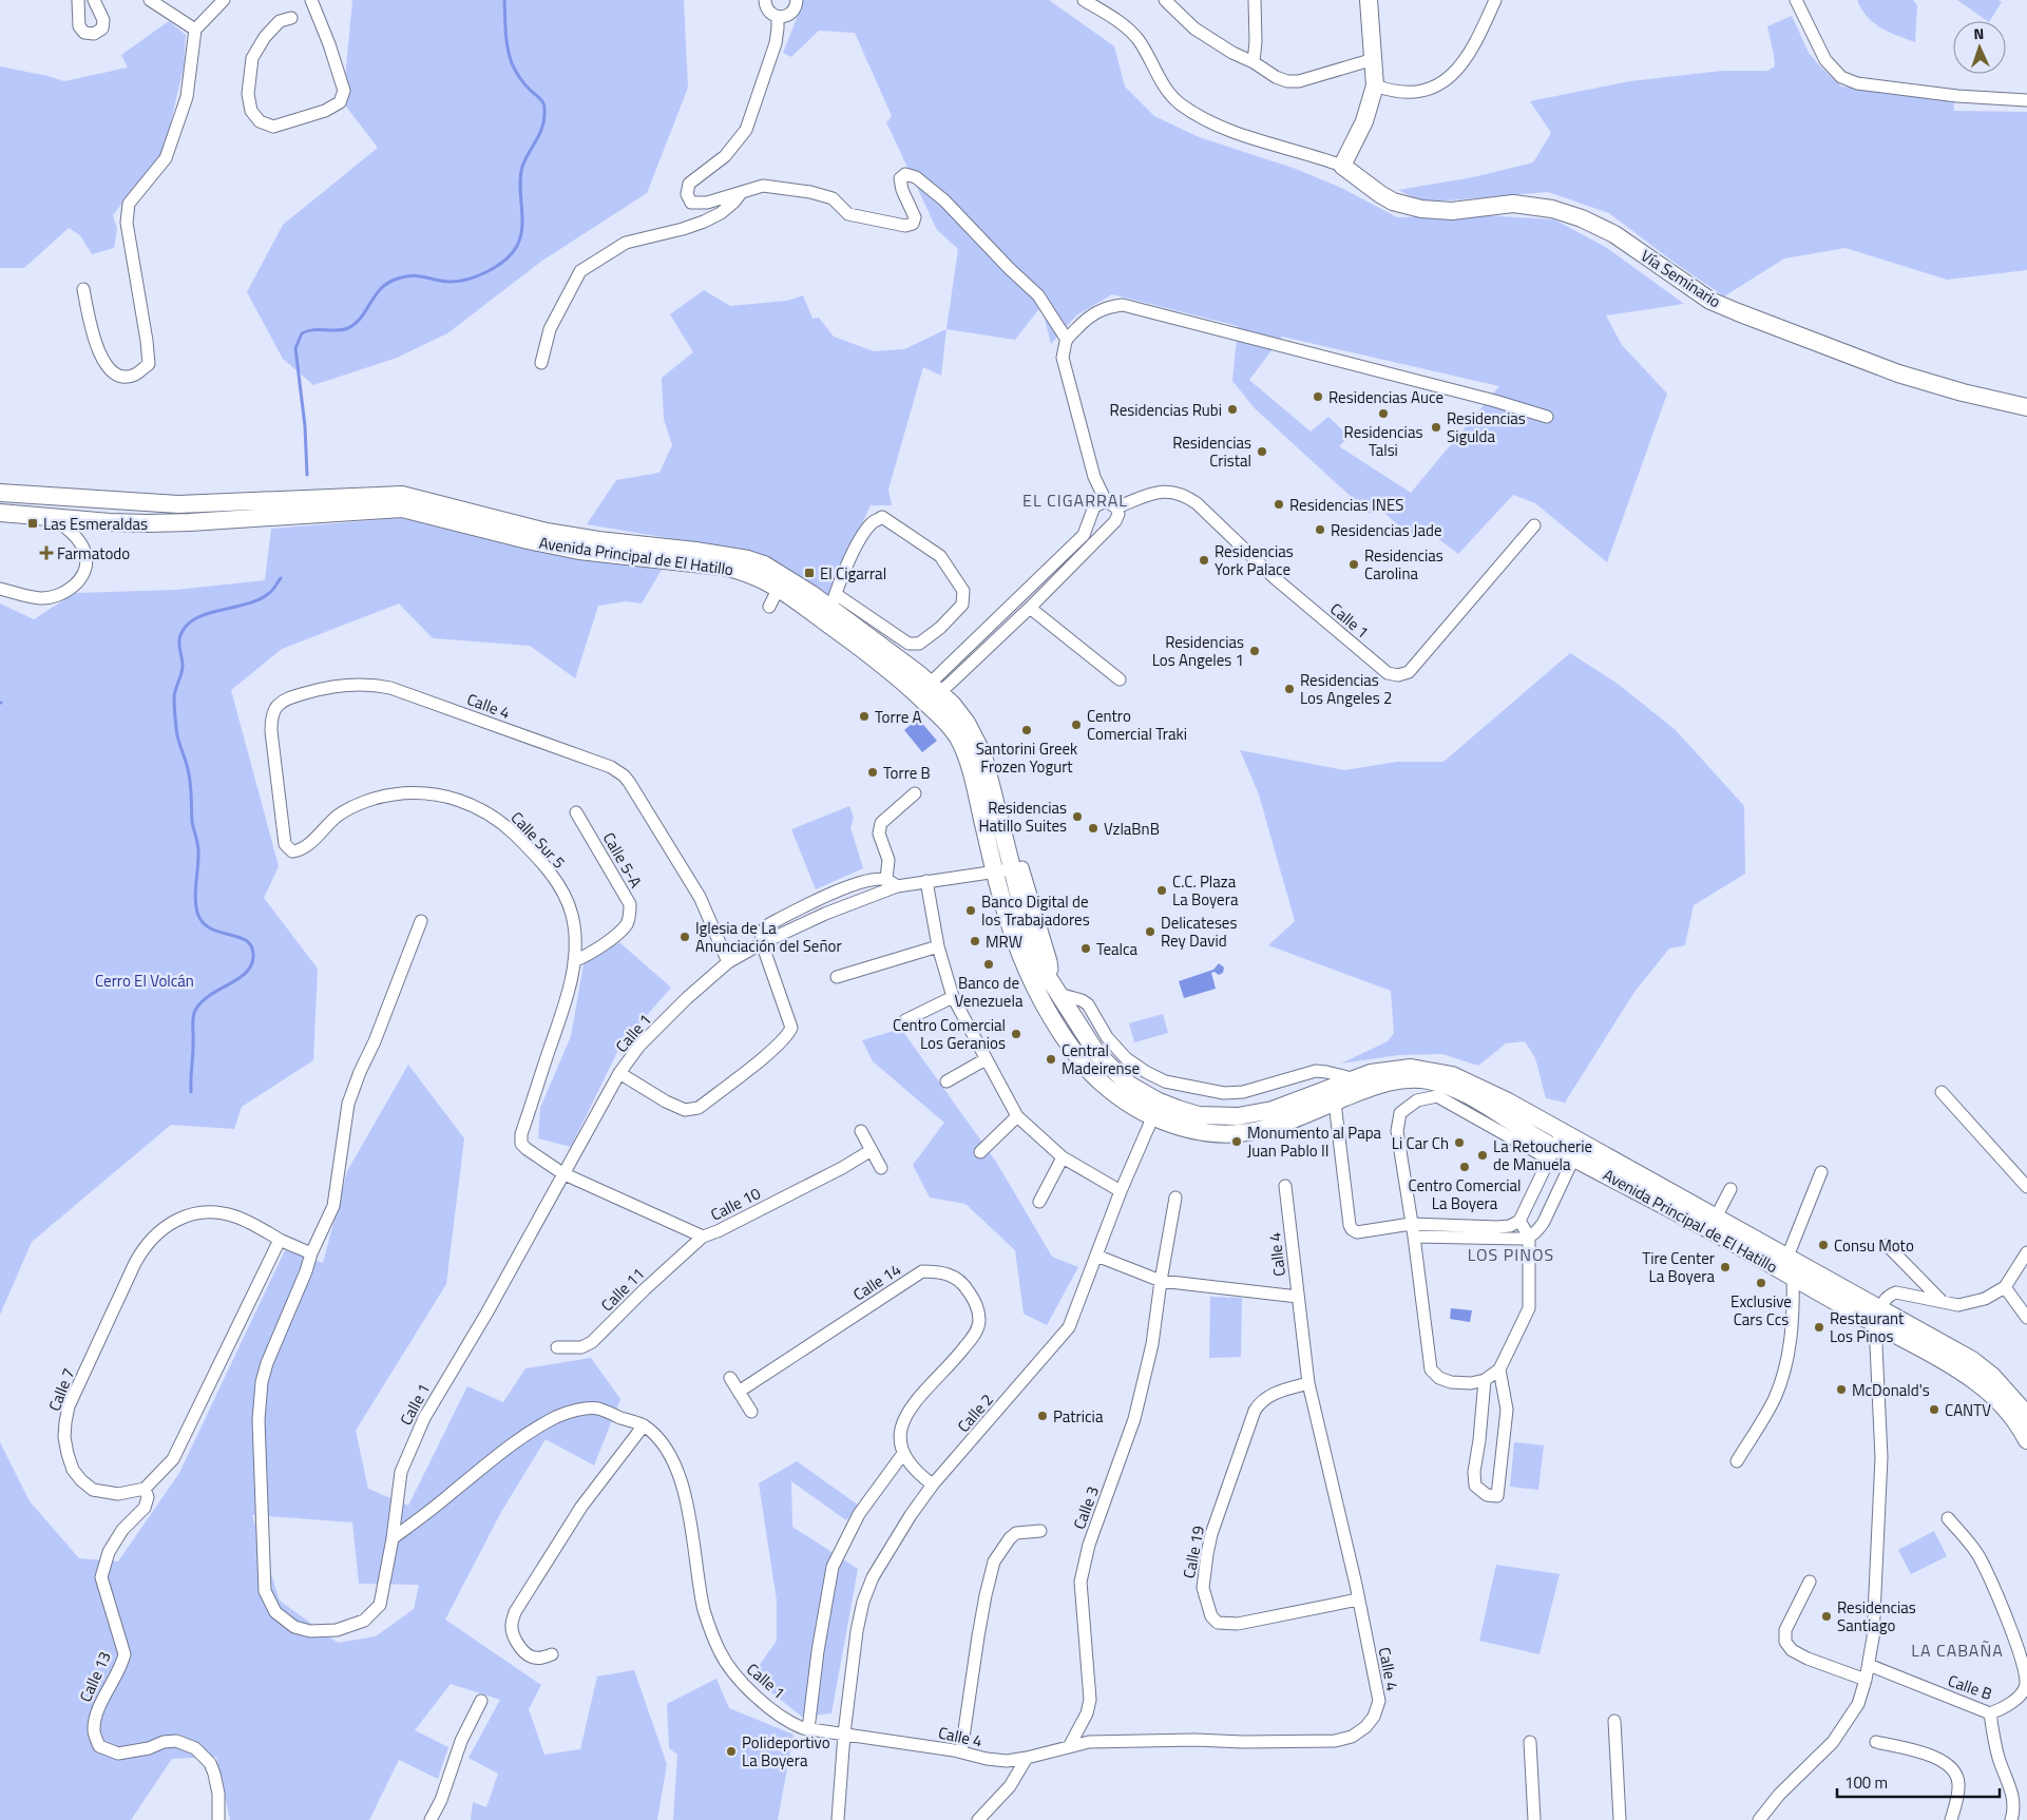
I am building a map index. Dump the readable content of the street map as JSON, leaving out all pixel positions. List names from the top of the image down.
{
  "streets": {
    "main road": ["Vía Seminario", "Avenida Principal de El Hatillo"],
    "street": [
      "Calle 1",
      "Calle 4",
      "Calle Sur 5",
      "Calle 5-A",
      "Calle 10",
      "Calle 14",
      "Calle 11",
      "Calle 7",
      "Calle 2",
      "Calle 3",
      "Calle 19",
      "Calle 13",
      "Calle B"
    ]
  },
  "crossings": [
    ["Avenida Principal de El Hatillo", "Calle 1"],
    ["Avenida Principal de El Hatillo", "Calle 2"],
    ["Calle 1", "Calle 4"],
    ["Calle 1", "Calle Sur 5"],
    ["Calle 1", "Calle 10"],
    ["Calle 1", "Calle 2"],
    ["Calle 4", "Calle Sur 5"],
    ["Calle 4", "Calle 2"],
    ["Calle 4", "Calle 3"],
    ["Calle 4", "Calle 19"],
    ["Calle Sur 5", "Calle 5-A"],
    ["Calle Sur 5", "Calle 10"],
    ["Calle 10", "Calle 11"],
    ["Calle 7", "Calle 13"]
  ],
  "districts": ["EL CIGARRAL", "LOS PINOS", "LA CABAÑA"],
  "parks": ["Cerro El Volcán"],
  "places": {
    "other": [
      "Residencias Auce",
      "Residencias Rubi",
      "Residencias Talsi",
      "Residencias Sigulda",
      "Residencias Cristal",
      "Residencias INES",
      "Residencias Jade",
      "Residencias York Palace",
      "Residencias Carolina",
      "Residencias Los Angeles 1",
      "Residencias Los Angeles 2",
      "Torre A",
      "Centro Comercial Traki",
      "Santorini Greek Frozen Yogurt",
      "Torre B",
      "Residencias Hatillo Suites",
      "VzlaBnB",
      "C.C. Plaza La Boyera",
      "Banco Digital de los Trabajadores",
      "Delicateses Rey David",
      "Iglesia de La Anunciación del Señor",
      "MRW",
      "Tealca",
      "Banco de Venezuela",
      "Centro Comercial Los Geranios",
      "Central Madeirense",
      "Monumento al Papa Juan Pablo II",
      "Li Car Ch",
      "La Retoucherie de Manuela",
      "Centro Comercial La Boyera",
      "Consu Moto",
      "Tire Center La Boyera",
      "Exclusive Cars Ccs",
      "Restaurant Los Pinos",
      "McDonald's",
      "CANTV",
      "Patricia",
      "Residencias Santiago",
      "Polideportivo La Boyera"
    ],
    "transit": ["Las Esmeraldas", "El Cigarral"],
    "health": ["Farmatodo"]
  },
  "scale_bar": "100 m",
  "north": "top"
}
